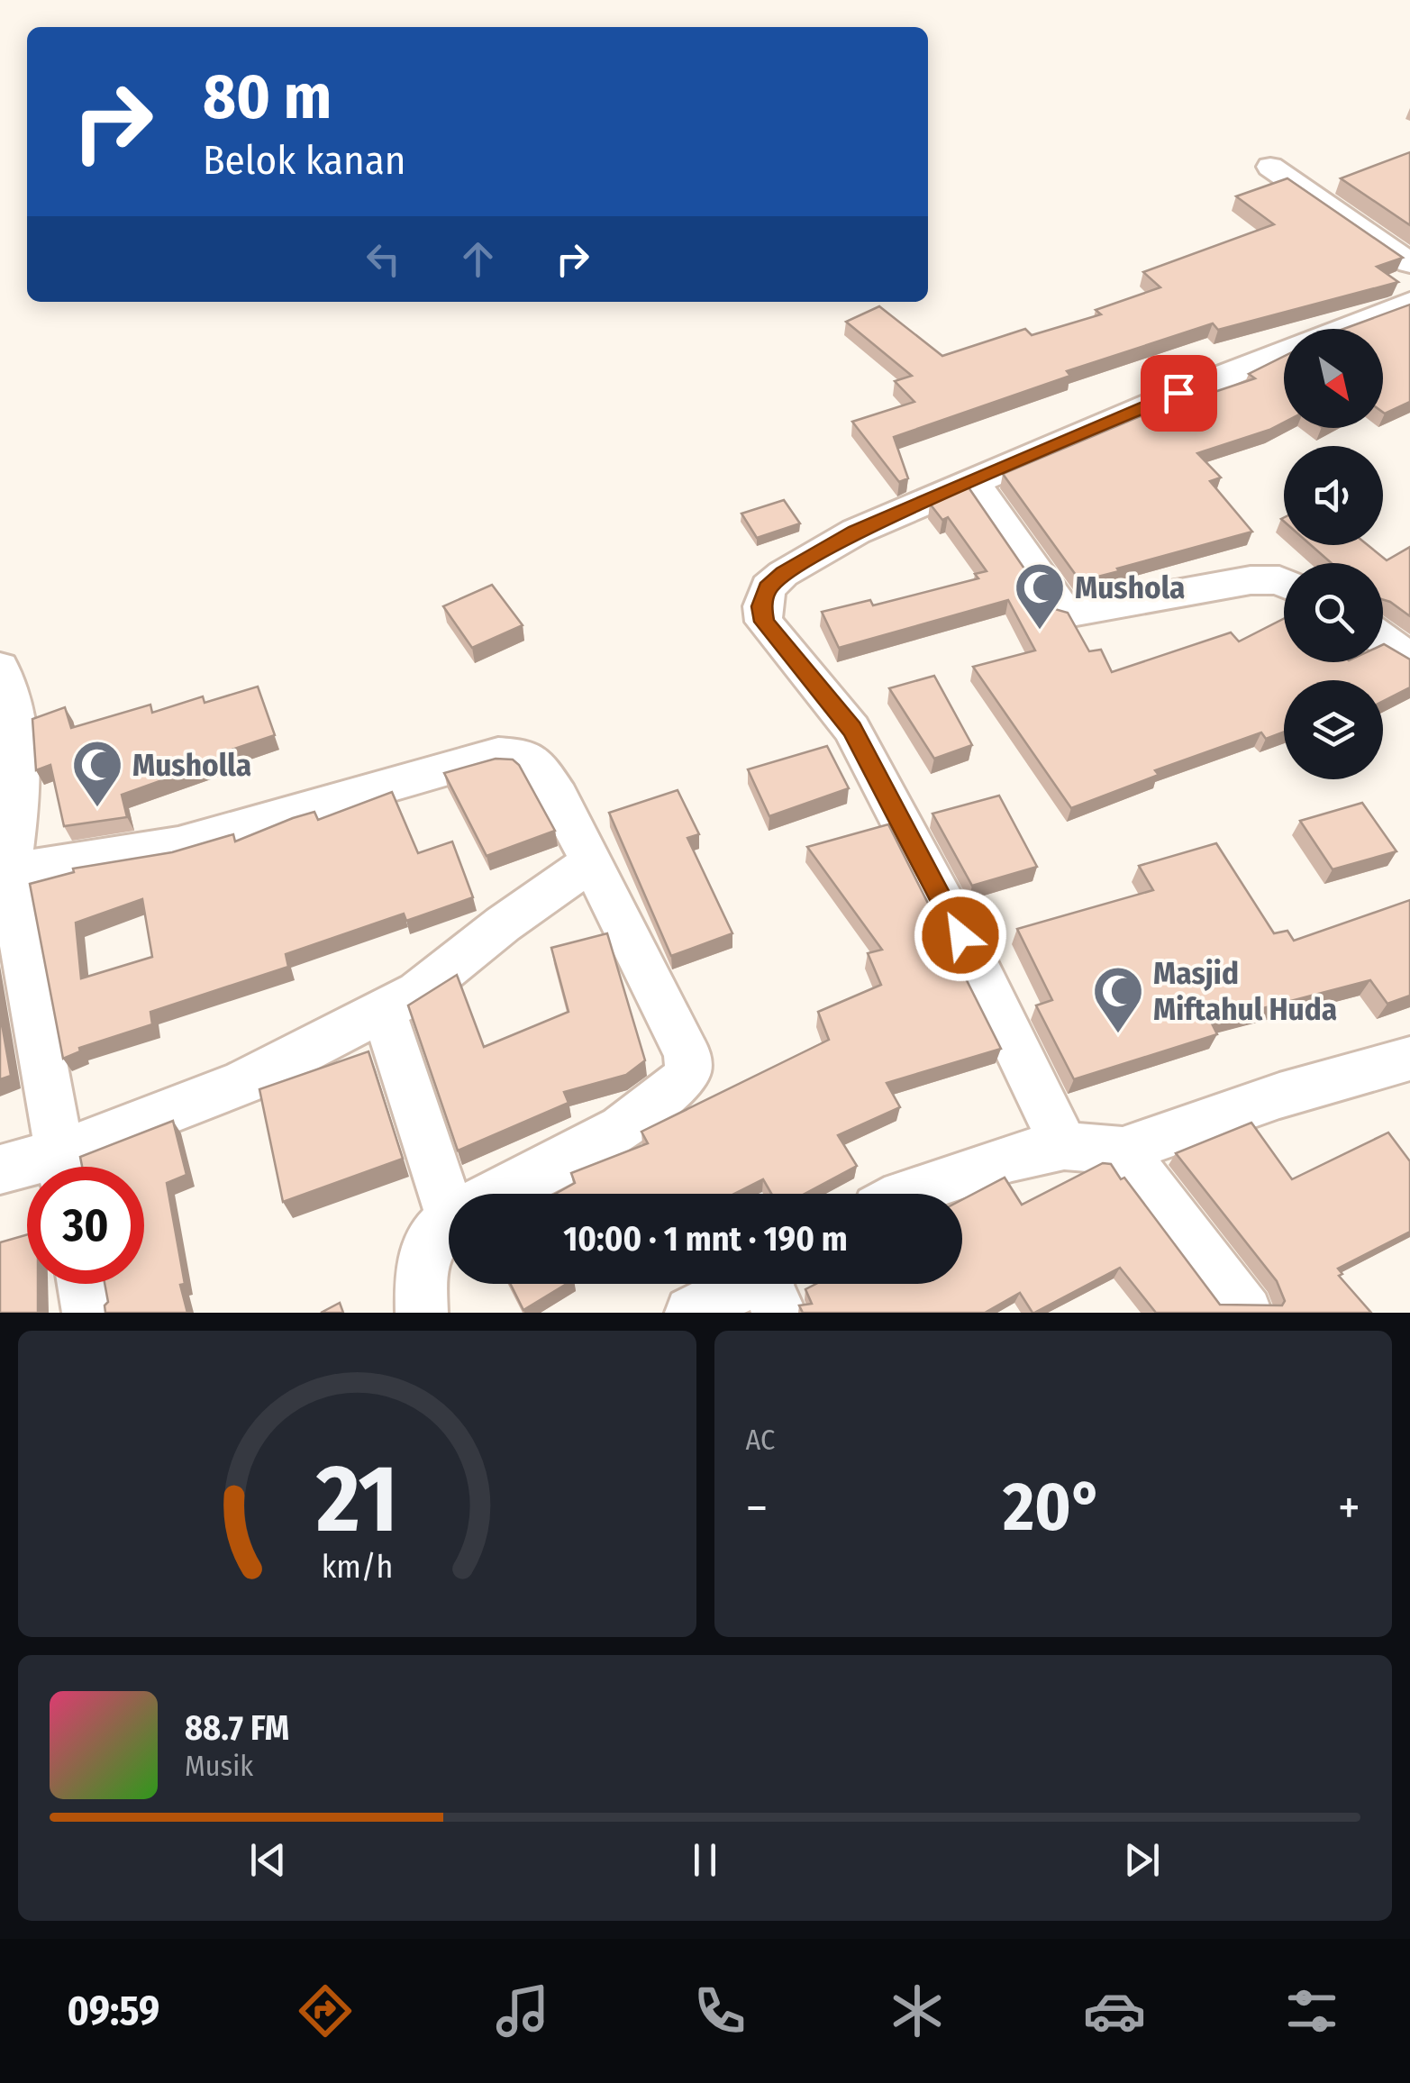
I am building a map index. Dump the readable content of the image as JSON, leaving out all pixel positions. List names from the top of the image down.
{
  "places": {
    "mosque": ["Mushola", "Musholla", "Masjid Miftahul Huda"]
  },
  "north": "bottom right",
  "page": {
    "turn": ["80 m", "Belok kanan"],
    "limit": "30",
    "trip": "10:00 · 1 mnt · 190 m",
    "tile": "AC",
    "heat": ["−", "20°", "+"],
    "song": ["88.7 FM", "Musik"],
    "tabs": "09:59",
    "gauge": ["21", "km/h"]
  }
}
